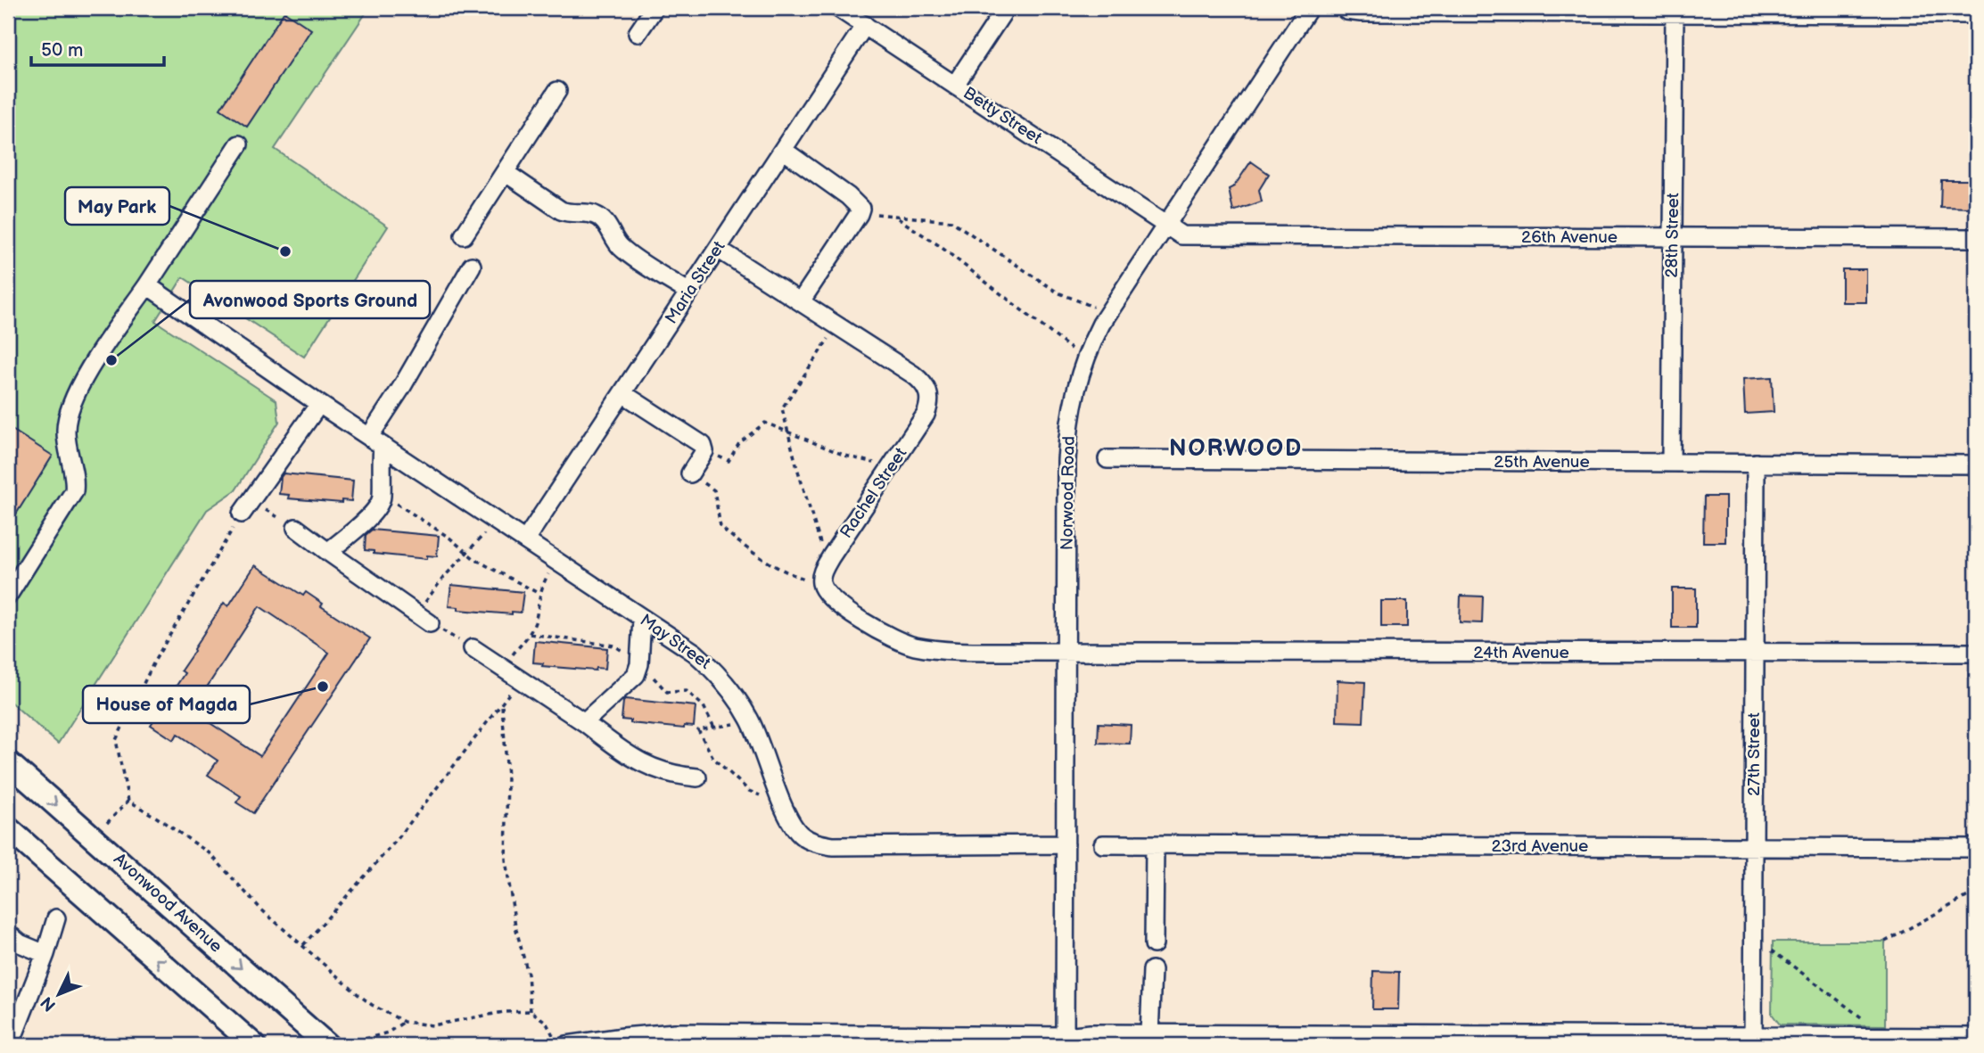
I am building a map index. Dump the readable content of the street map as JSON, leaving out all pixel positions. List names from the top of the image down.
{
  "streets": {
    "main road": ["Avonwood Avenue"],
    "street": [
      "Betty Street",
      "28th Street",
      "26th Avenue",
      "Maria Street",
      "25th Avenue",
      "Rachel Street",
      "Norwood Road",
      "May Street",
      "24th Avenue",
      "27th Street",
      "23rd Avenue"
    ]
  },
  "crossings": [
    ["Betty Street", "26th Avenue"],
    ["Betty Street", "Maria Street"],
    ["Betty Street", "Norwood Road"],
    ["28th Street", "26th Avenue"],
    ["28th Street", "25th Avenue"],
    ["26th Avenue", "Norwood Road"],
    ["Maria Street", "Rachel Street"],
    ["Maria Street", "May Street"],
    ["25th Avenue", "27th Street"],
    ["Norwood Road", "May Street"],
    ["Norwood Road", "24th Avenue"],
    ["24th Avenue", "27th Street"],
    ["27th Street", "23rd Avenue"]
  ],
  "districts": ["NORWOOD"],
  "places": ["May Park", "Avonwood Sports Ground", "House of Magda"],
  "scale_bar": "50 m",
  "north": "bottom left"
}
